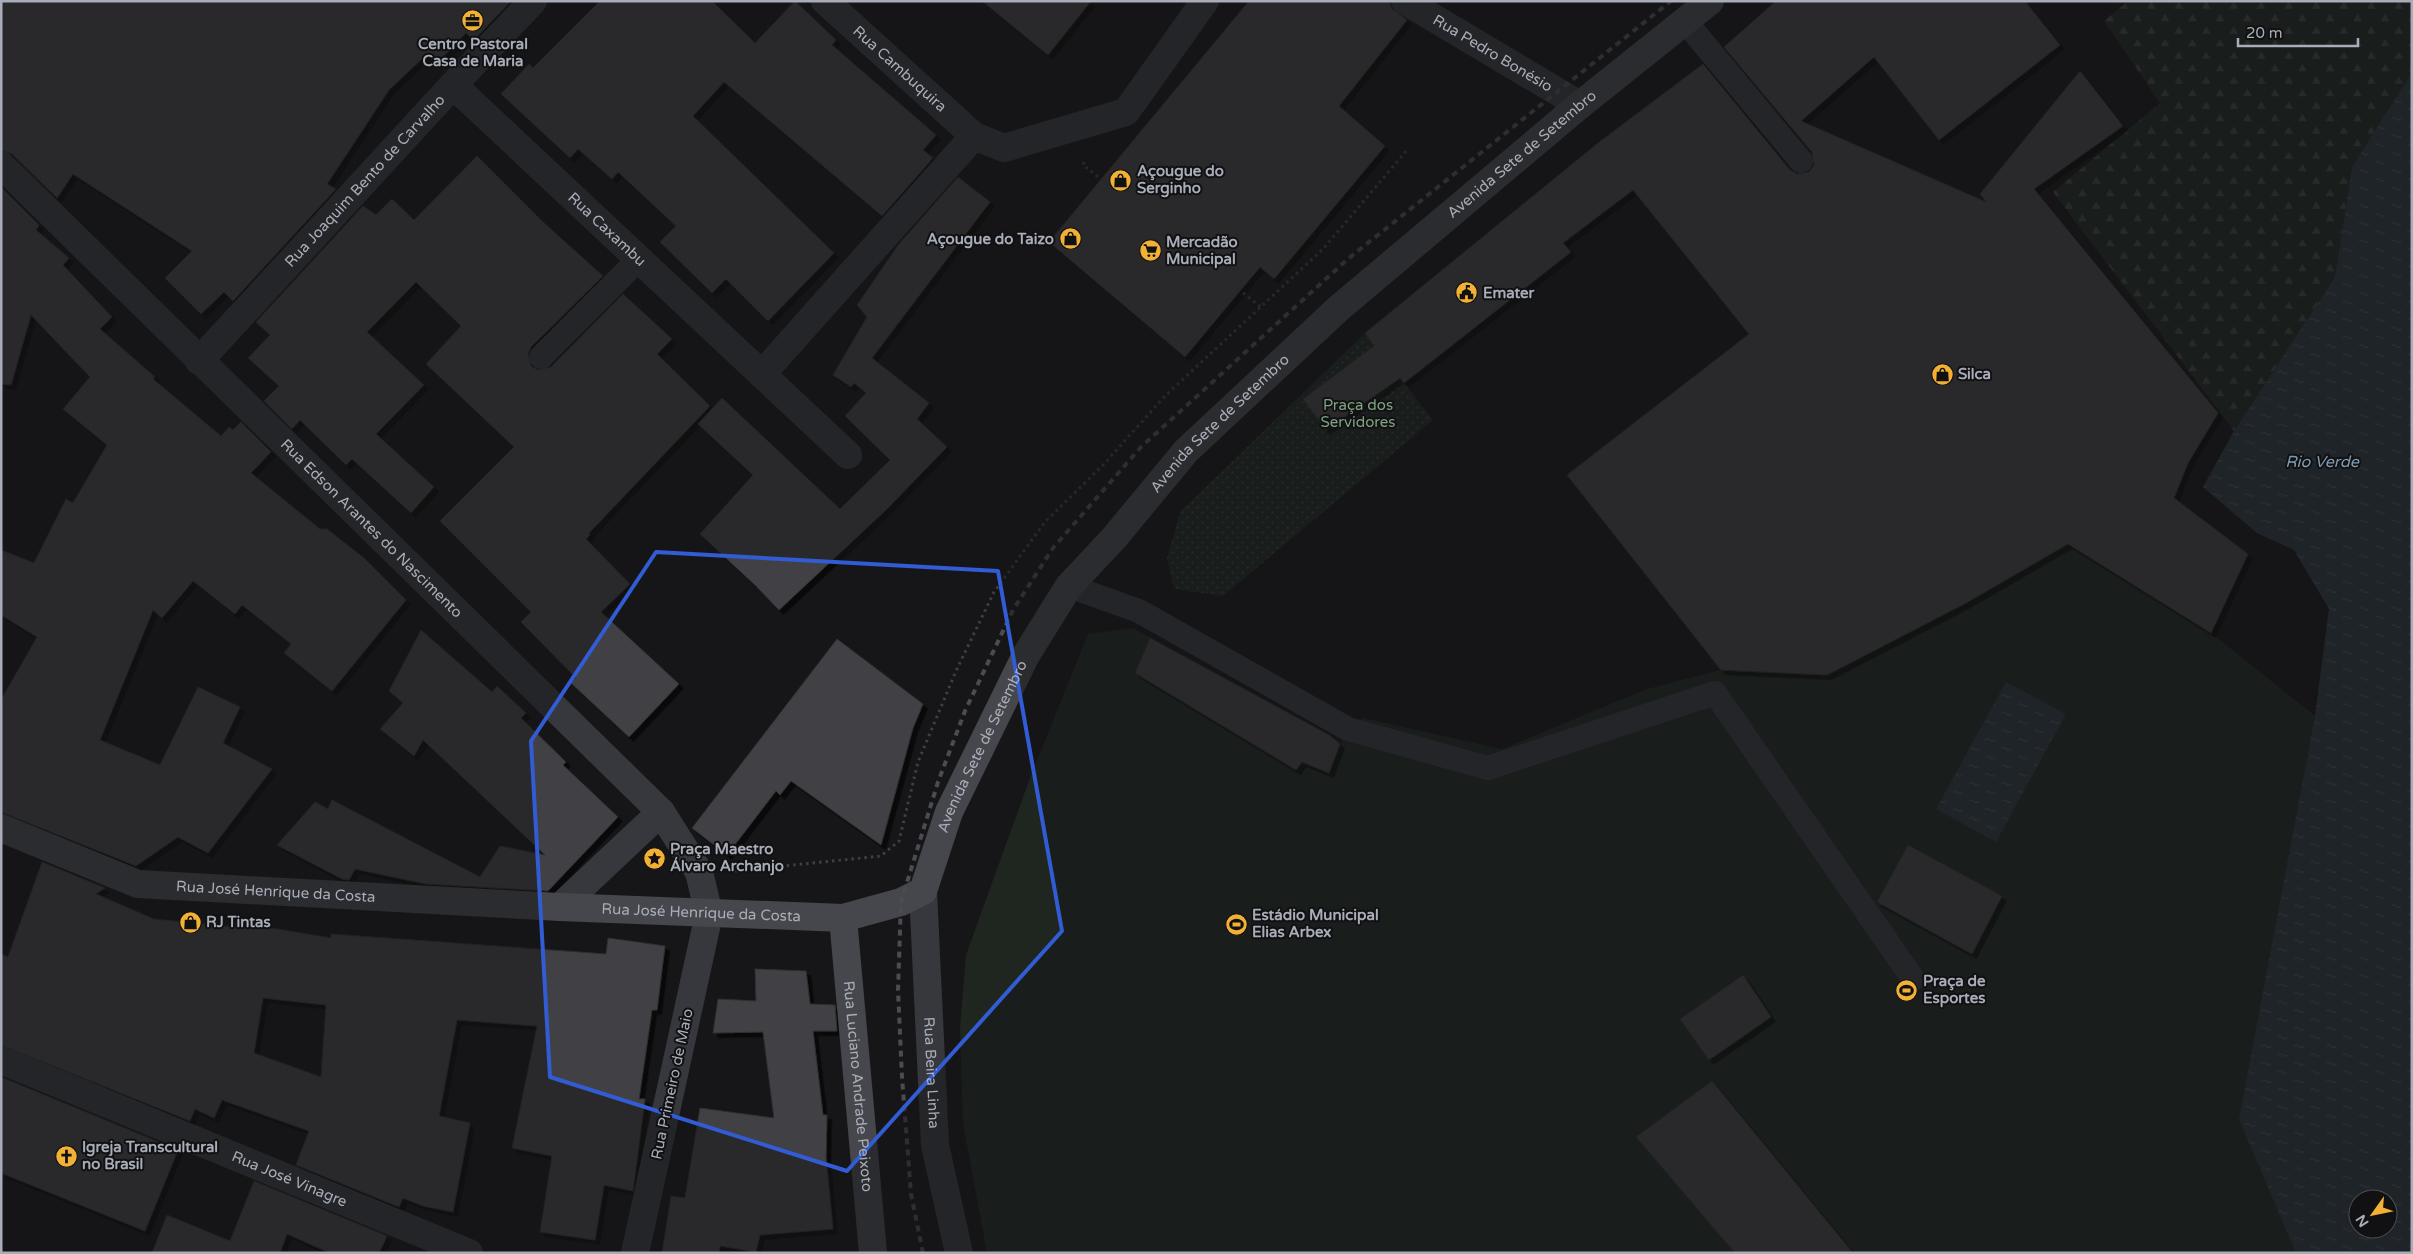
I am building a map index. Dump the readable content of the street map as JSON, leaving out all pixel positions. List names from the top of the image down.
{
  "streets": {
    "main road": ["Avenida Sete de Setembro", "Rua José Henrique da Costa", "Rua Luciano Andrade Peixoto"],
    "street": [
      "Rua Pedro Bonésio",
      "Rua Cambuquira",
      "Rua Joaquim Bento de Carvalho",
      "Rua Caxambu",
      "Rua Edson Arantes do Nascimento",
      "Rua Beira Linha",
      "Rua Primeiro de Maio",
      "Rua José Vinagre"
    ]
  },
  "crossings": [
    ["Rua Pedro Bonésio", "Avenida Sete de Setembro"],
    ["Avenida Sete de Setembro", "Rua Beira Linha"],
    ["Rua Joaquim Bento de Carvalho", "Rua Caxambu"],
    ["Rua Joaquim Bento de Carvalho", "Rua Edson Arantes do Nascimento"],
    ["Rua Edson Arantes do Nascimento", "Rua José Henrique da Costa"],
    ["Rua Edson Arantes do Nascimento", "Rua Primeiro de Maio"],
    ["Rua José Henrique da Costa", "Rua Primeiro de Maio"],
    ["Rua José Henrique da Costa", "Rua Luciano Andrade Peixoto"]
  ],
  "water": ["Rio Verde"],
  "parks": ["Praça dos Servidores"],
  "places": {
    "office": ["Centro Pastoral Casa de Maria"],
    "shop": [
      "Açougue do Serginho",
      "Açougue do Taizo",
      "Silca",
      "RJ Tintas"
    ],
    "supermarket": ["Mercadão Municipal"],
    "public building": ["Emater"],
    "place": ["Praça Maestro Álvaro Archanjo"],
    "sports": ["Estádio Municipal Elias Arbex", "Praça de Esportes"],
    "church": ["Igreja Transcultural no Brasil"]
  },
  "scale_bar": "20 m",
  "north": "bottom left"
}
